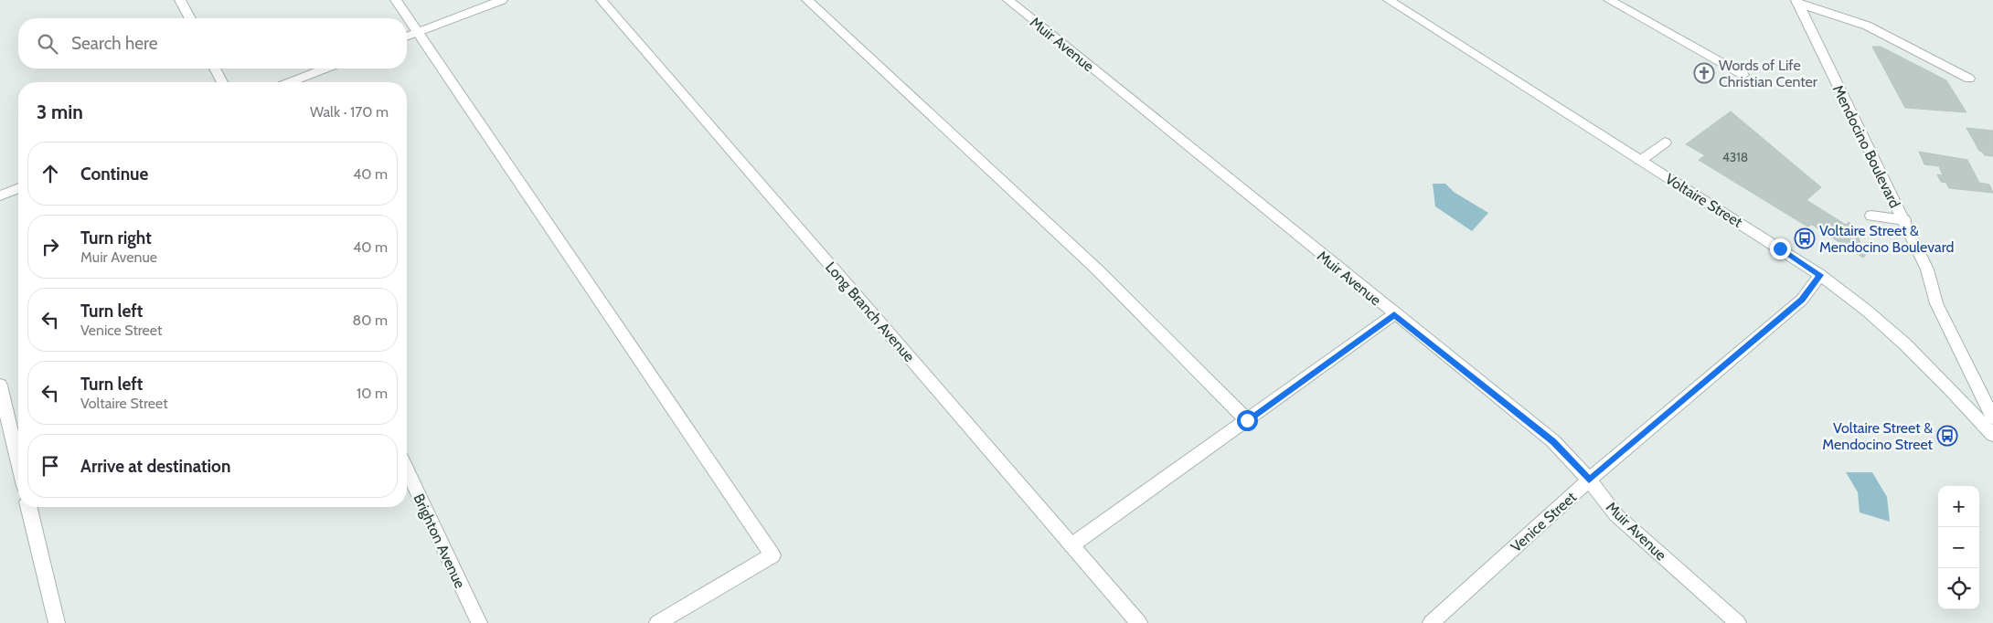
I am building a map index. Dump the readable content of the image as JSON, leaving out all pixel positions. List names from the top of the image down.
{
  "streets": {
    "street": [
      "Muir Avenue",
      "Mendocino Boulevard",
      "Voltaire Street",
      "Long Branch Avenue",
      "Venice Street",
      "Brighton Avenue"
    ]
  },
  "crossings": [
    ["Muir Avenue", "Venice Street"],
    ["Voltaire Street", "Venice Street"]
  ],
  "places": {
    "church": ["Words of Life Christian Center"],
    "bus stop": ["Voltaire Street & Mendocino Boulevard", "Voltaire Street & Mendocino Street"]
  },
  "house_numbers": ["4318"],
  "page": {
    "search": "Search here",
    "heading": ["3 min", "Walk · 170 m"],
    "list": [
      ["Continue", "40 m"],
      ["Turn right", "Muir Avenue", "40 m"],
      ["Turn left", "Venice Street", "80 m"],
      ["Turn left", "Voltaire Street", "10 m"],
      "Arrive at destination"
    ],
    "map_buttons": ["+", "−"]
  }
}
